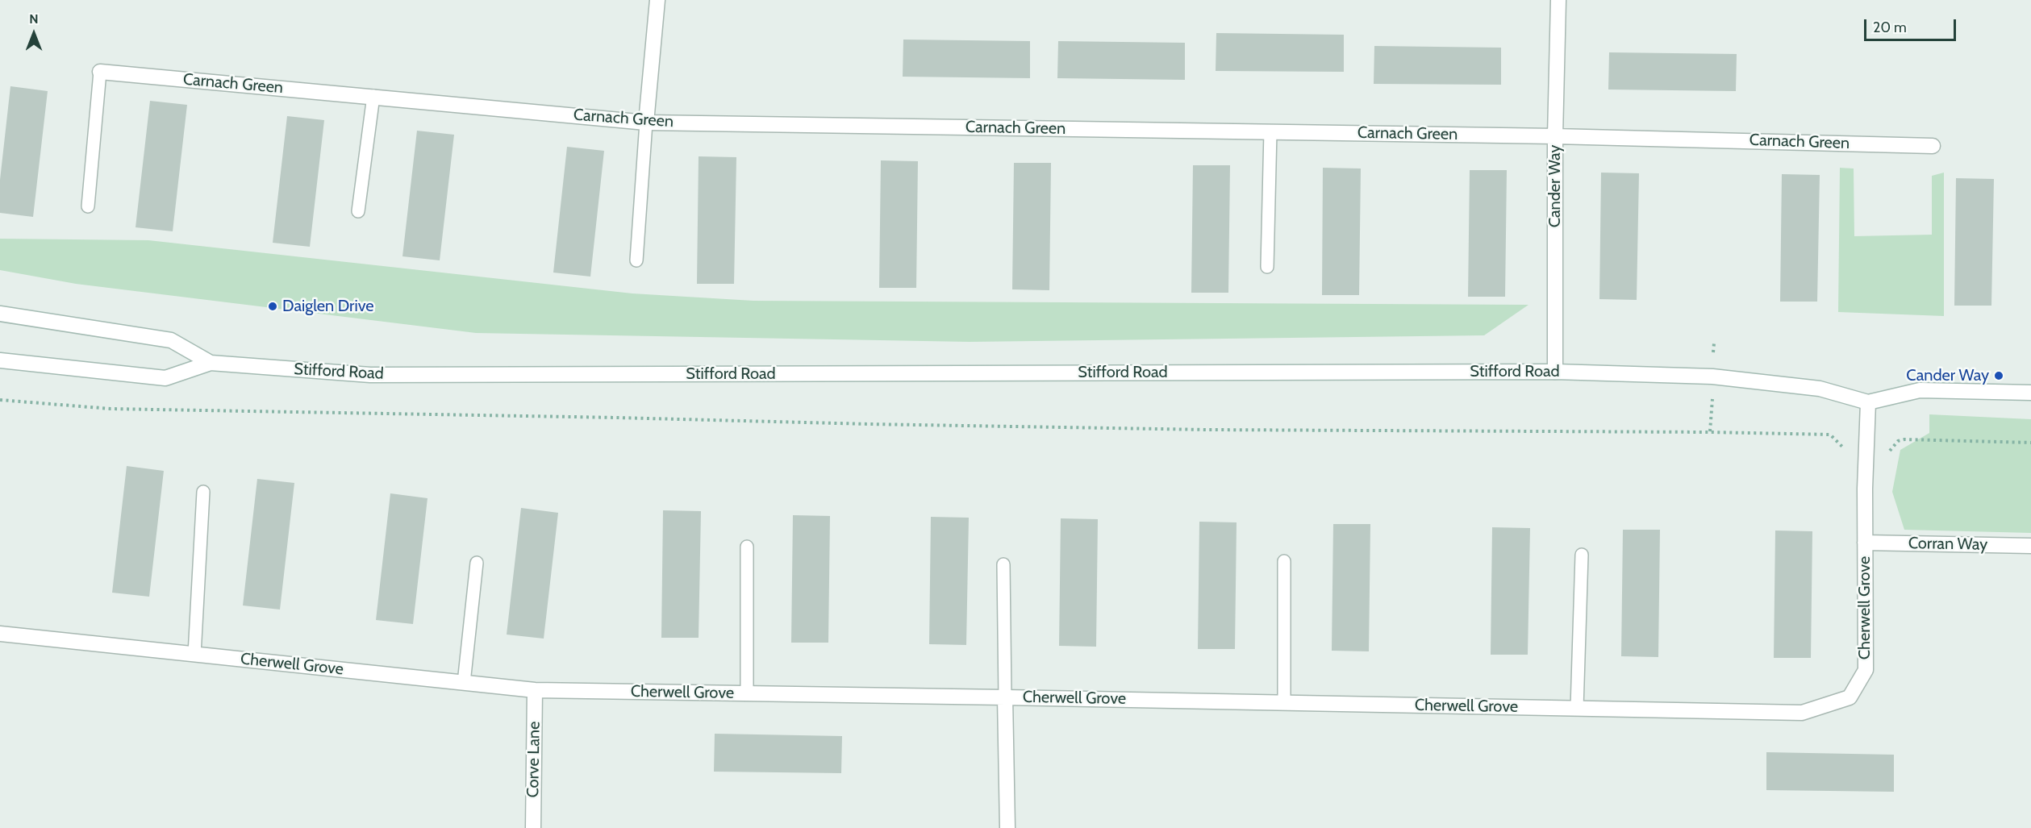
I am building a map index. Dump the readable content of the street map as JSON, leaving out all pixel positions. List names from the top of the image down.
{
  "streets": {
    "street": [
      "Carnach Green",
      "Cander Way",
      "Stifford Road",
      "Corran Way",
      "Cherwell Grove",
      "Corve Lane"
    ]
  },
  "crossings": [
    ["Carnach Green", "Cander Way"],
    ["Cander Way", "Stifford Road"],
    ["Stifford Road", "Cherwell Grove"],
    ["Corran Way", "Cherwell Grove"],
    ["Cherwell Grove", "Corve Lane"]
  ],
  "places": ["Daiglen Drive", "Cander Way"],
  "scale_bar": "20 m",
  "north": "top"
}
